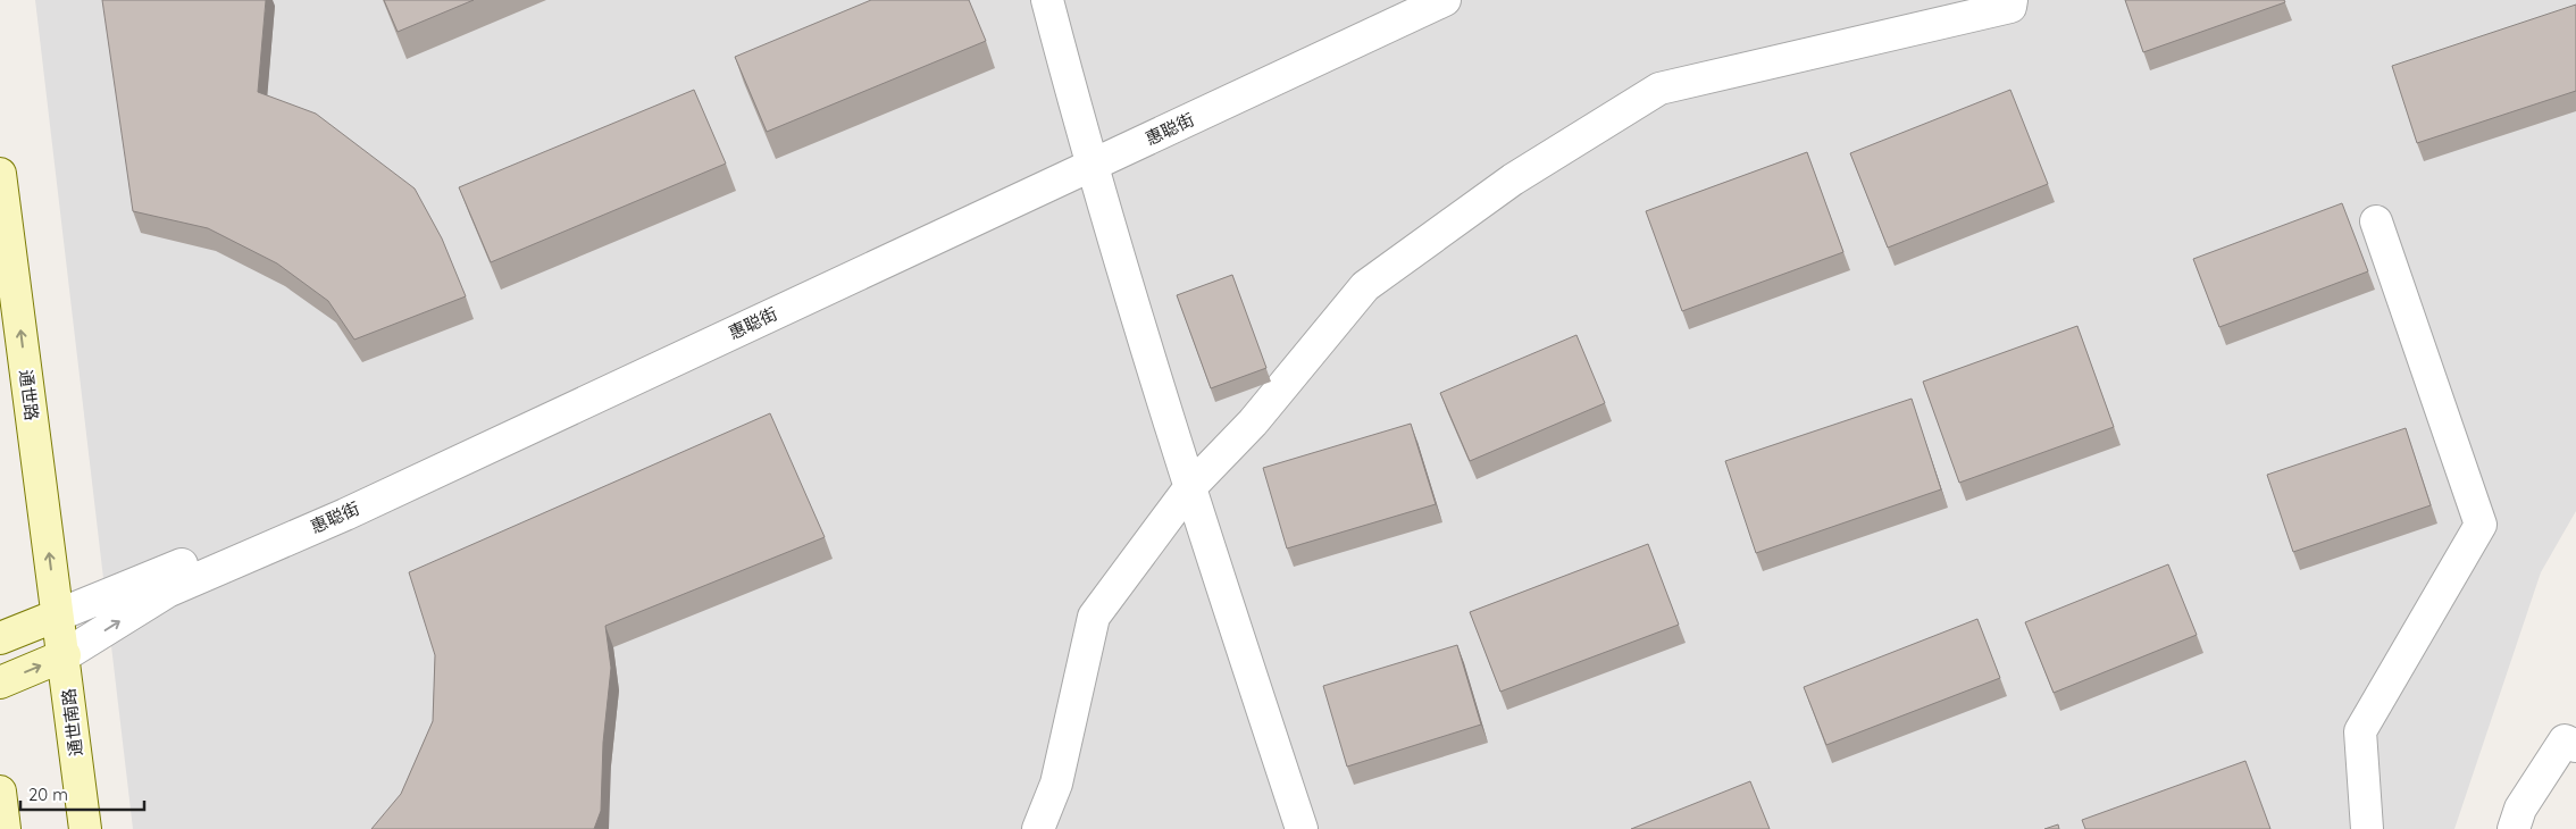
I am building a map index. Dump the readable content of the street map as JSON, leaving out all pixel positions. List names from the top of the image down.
{
  "streets": {
    "main road": ["通世路", "通世南路"],
    "street": ["惠聪街"]
  },
  "crossings": [
    ["惠聪街", "通世路"],
    ["惠聪街", "通世南路"],
    ["通世路", "通世南路"]
  ],
  "one_way": ["通世路"],
  "scale_bar": "20 m"
}
